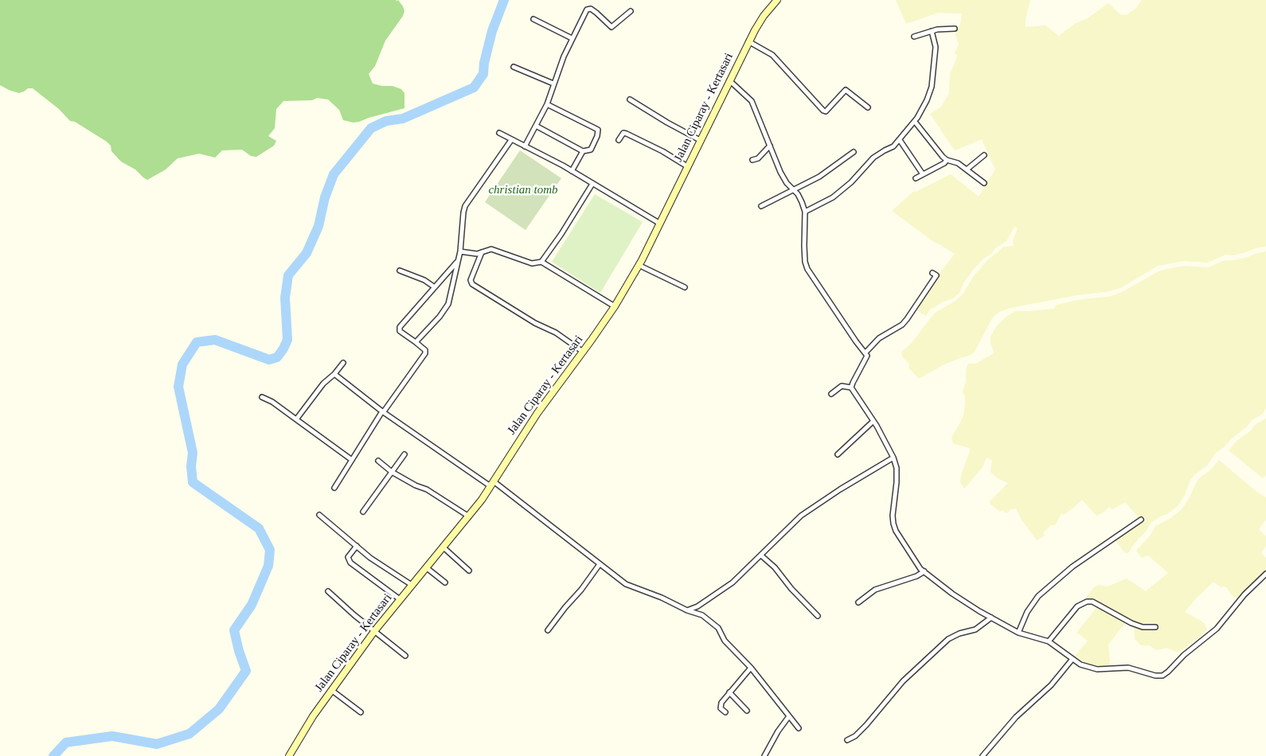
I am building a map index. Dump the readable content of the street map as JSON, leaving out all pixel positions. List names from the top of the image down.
{
  "streets": {
    "main road": ["Jalan Ciparay - Kertasari"]
  },
  "parks": ["christian tomb"]
}
